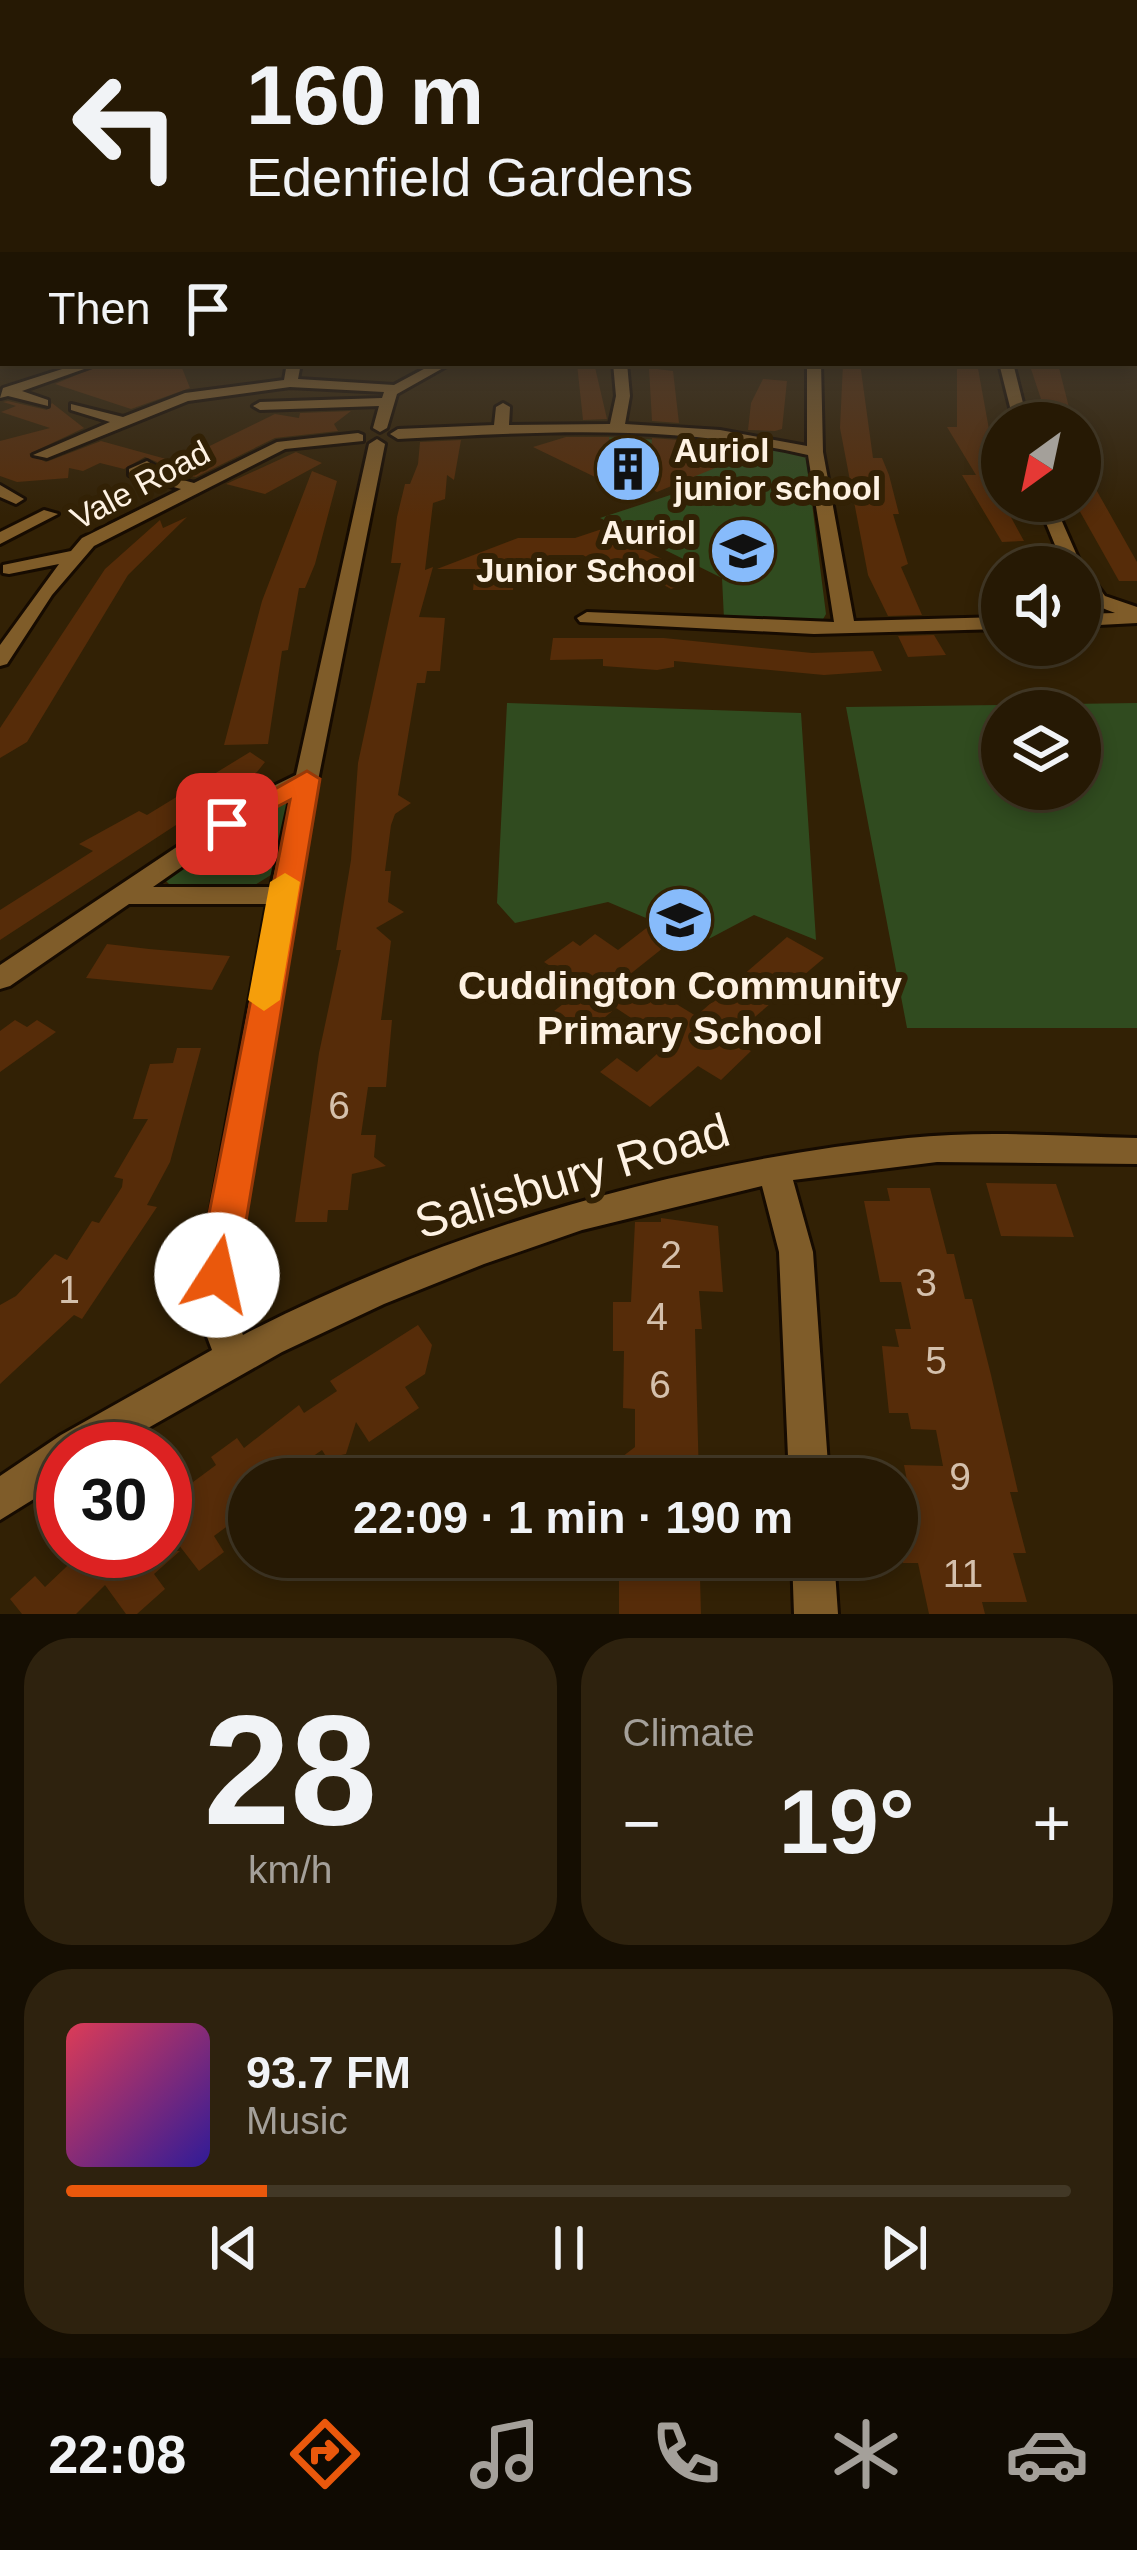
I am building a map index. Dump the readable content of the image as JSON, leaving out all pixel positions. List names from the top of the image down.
{
  "streets": {
    "street": ["Vale Road", "Salisbury Road"]
  },
  "places": {
    "building": ["Auriol junior school"],
    "school or university": ["Auriol Junior School", "Cuddington Community Primary School"]
  },
  "house_numbers": [
    "6",
    "2",
    "3",
    "1",
    "4",
    "5",
    "6",
    "9",
    "11"
  ],
  "north": "bottom left",
  "page": {
    "turn": ["160 m", "Edenfield Gardens"],
    "then": "Then",
    "limit": "30",
    "trip": "22:09 · 1 min · 190 m",
    "tile": [
      ["28", "km/h"],
      "Climate"
    ],
    "heat": ["−", "19°", "+"],
    "song": ["93.7 FM", "Music"],
    "tabs": "22:08"
  }
}
